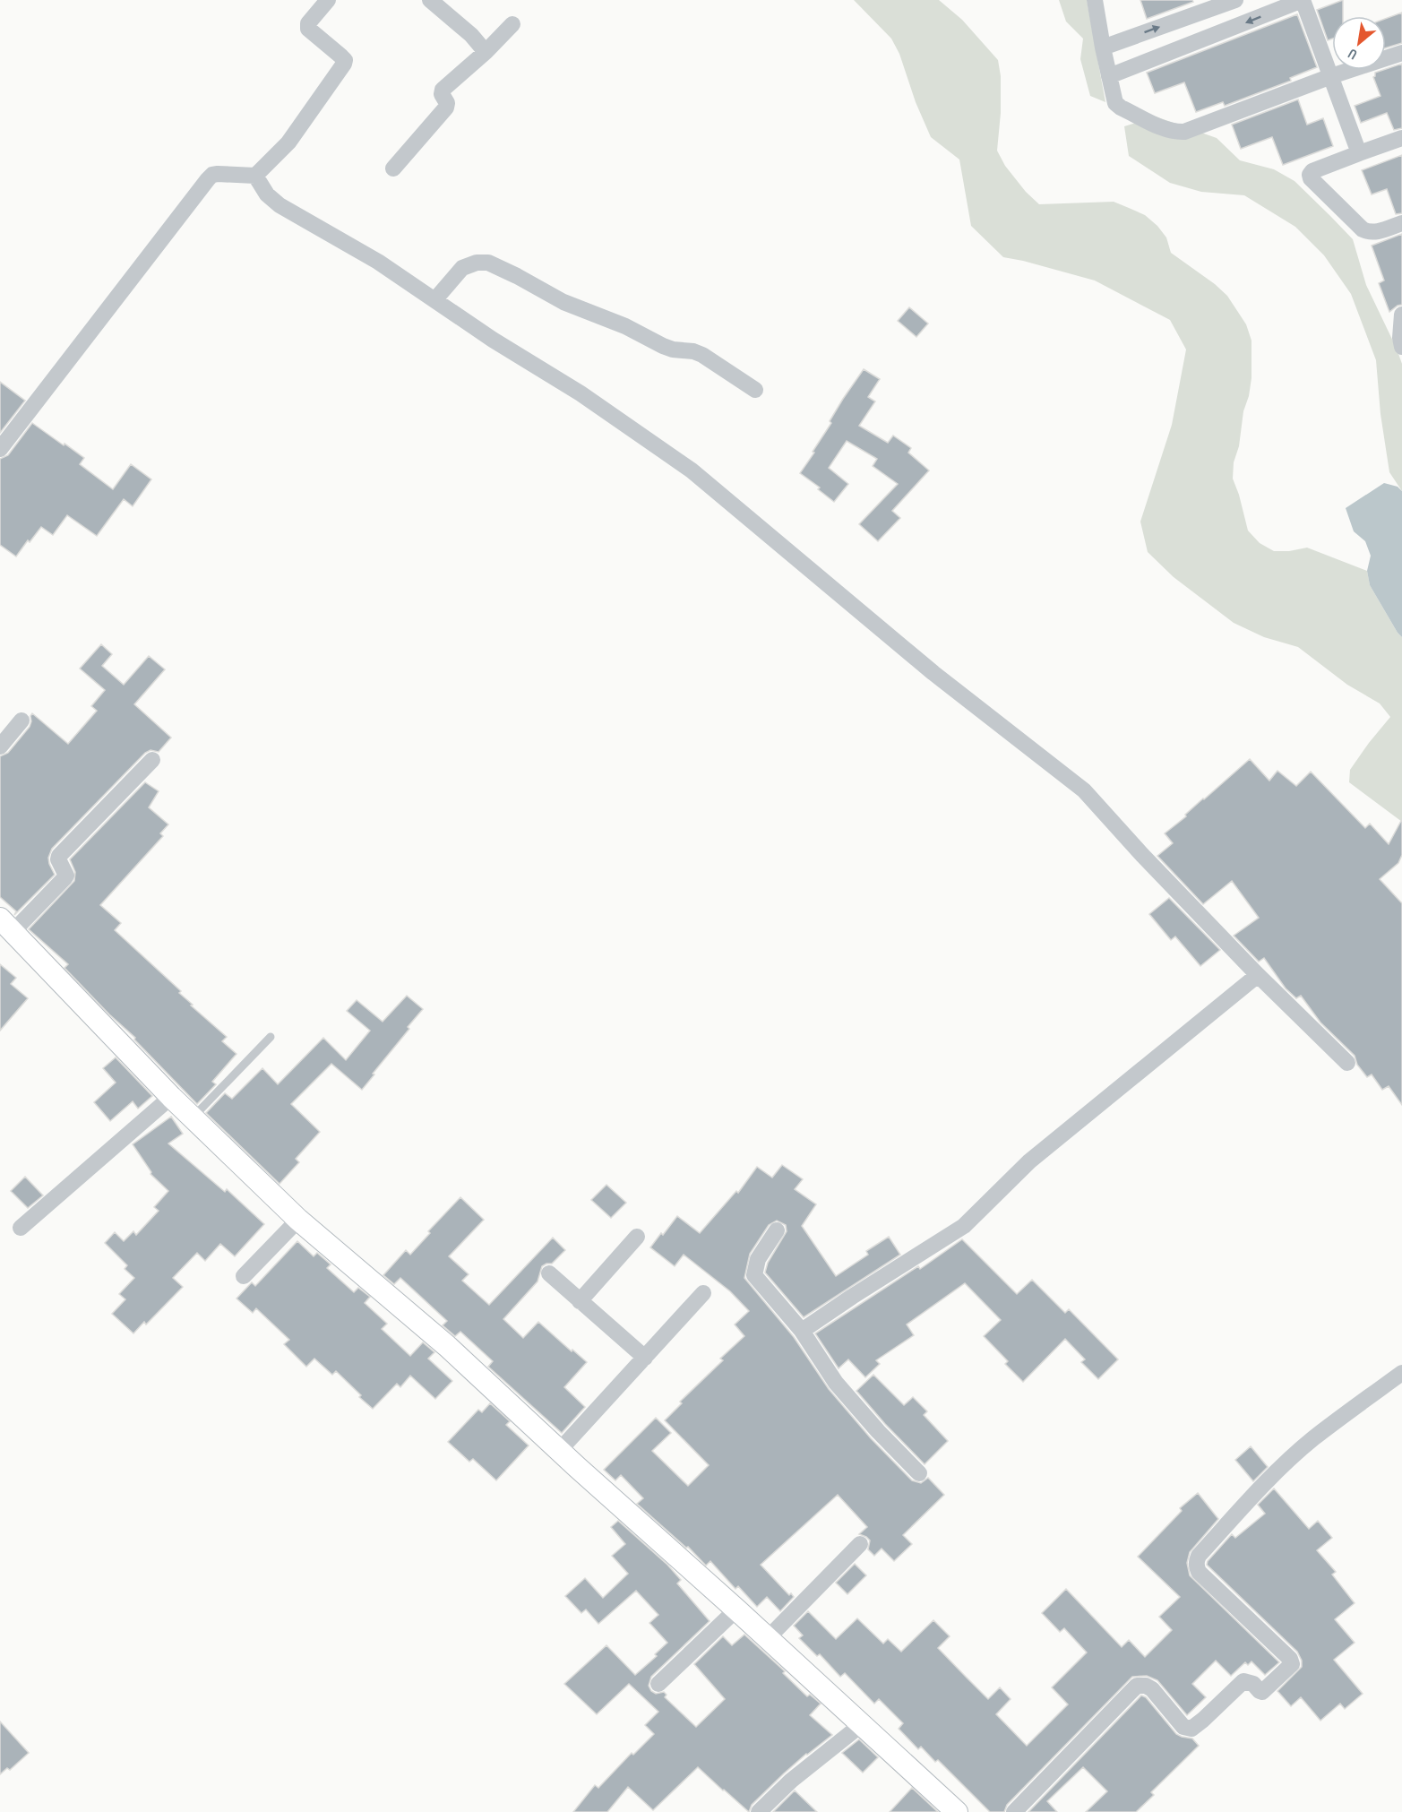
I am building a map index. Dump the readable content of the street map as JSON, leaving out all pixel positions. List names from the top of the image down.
{
  "north": "bottom left"
}
